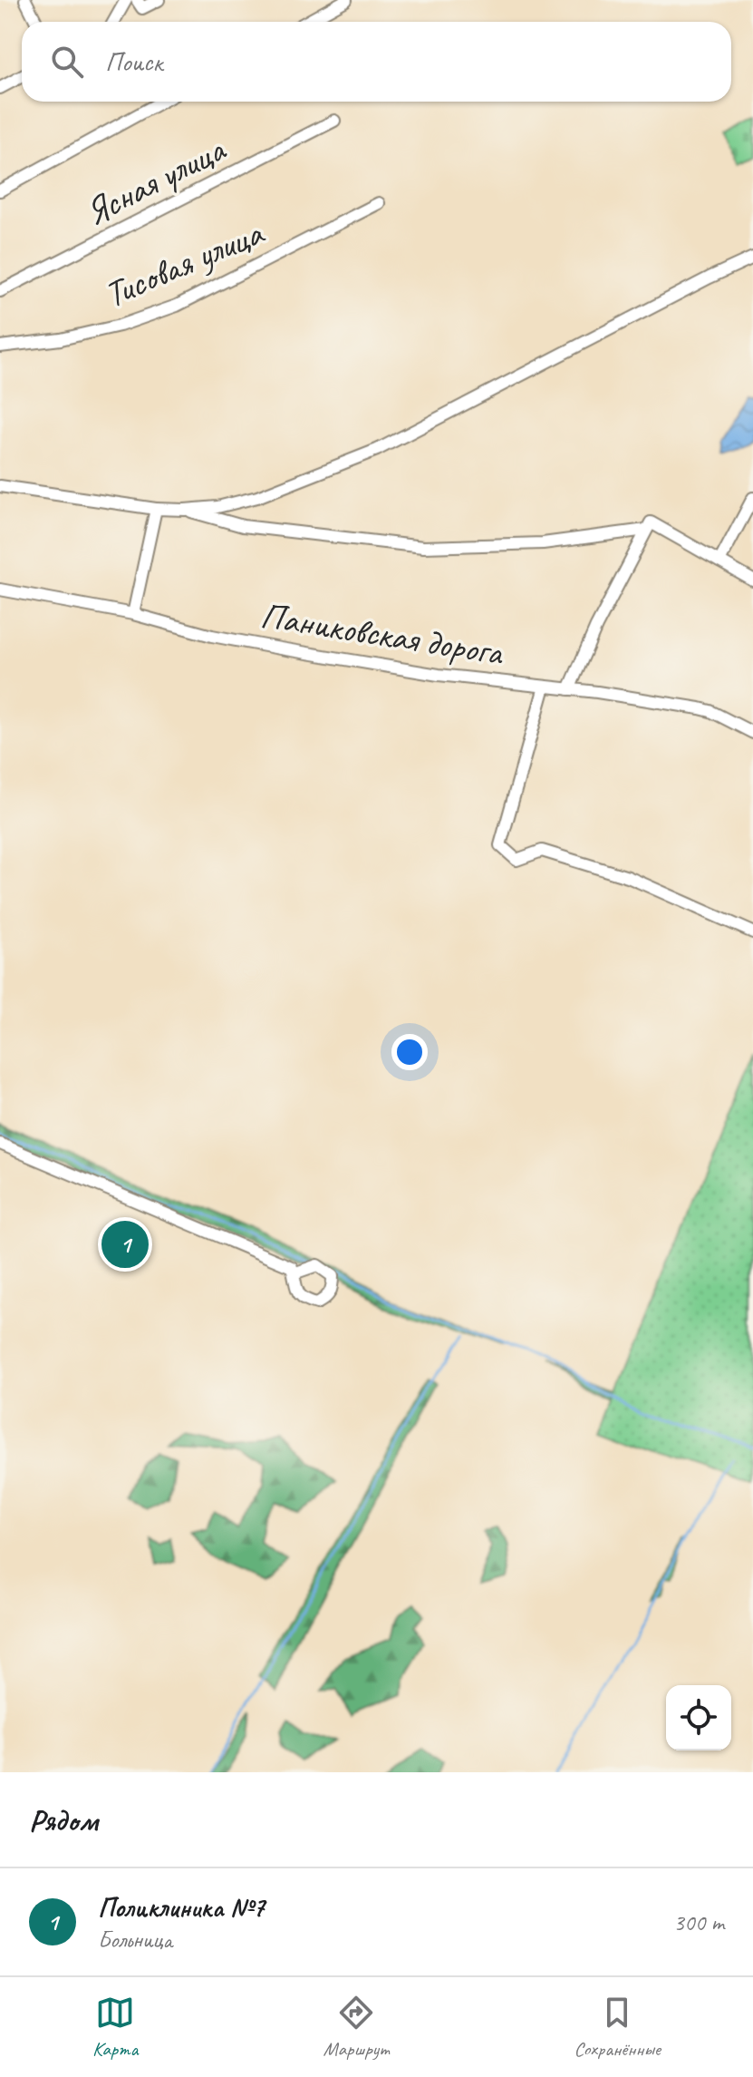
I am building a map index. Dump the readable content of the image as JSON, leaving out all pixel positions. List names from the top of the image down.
{
  "streets": {
    "street": ["Ясная улица", "Тисовая улица", "Паниковская дорога"]
  },
  "page": {
    "search": "Поиск",
    "pins": "1",
    "heading": "Рядом",
    "list": [
      {
        "mark": "1",
        "name": "Поликлиника №7",
        "note": "Больница",
        "value": "300 m"
      }
    ],
    "nav": ["Карта", "Маршрут", "Сохранённые"]
  }
}
